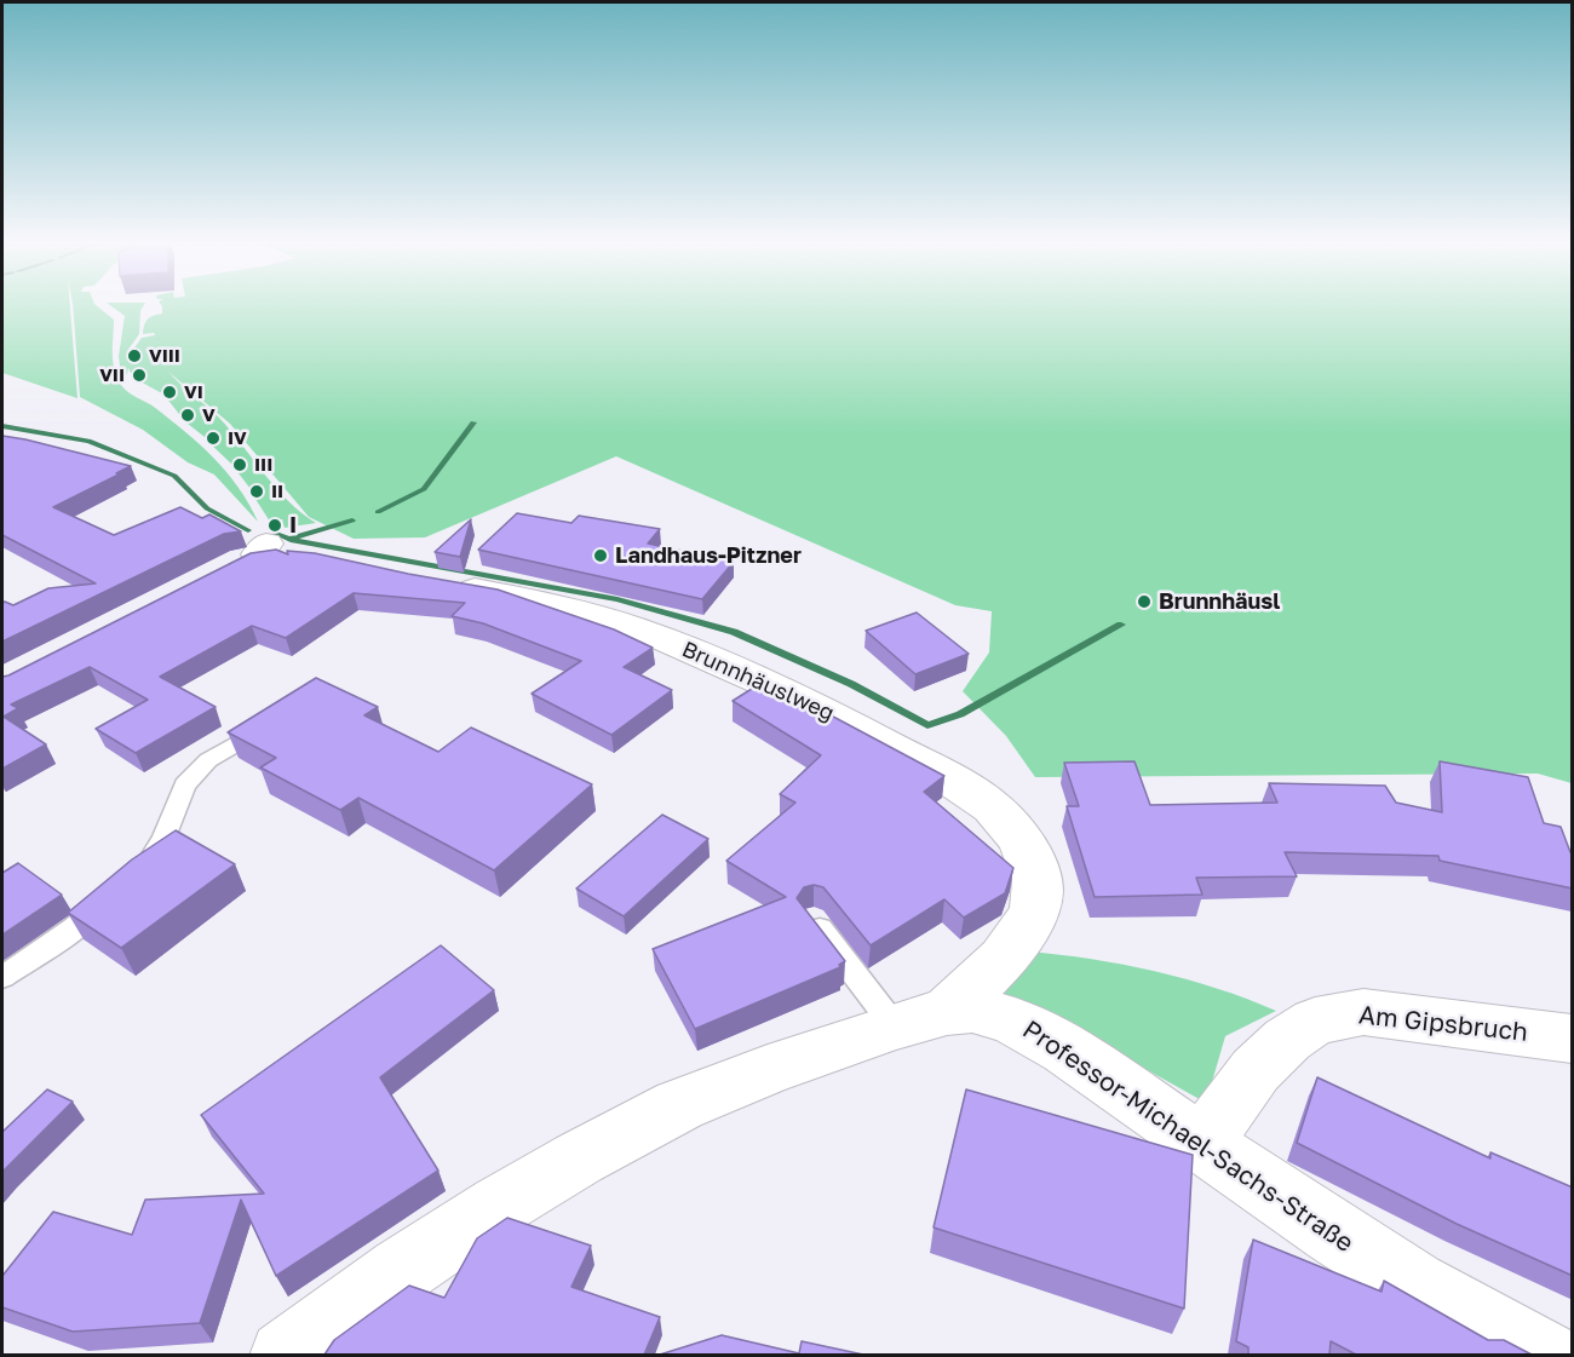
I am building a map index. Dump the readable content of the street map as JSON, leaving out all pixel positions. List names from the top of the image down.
{
  "streets": {
    "street": ["Brunnhäuslweg", "Am Gipsbruch", "Professor-Michael-Sachs-Straße"]
  },
  "crossings": [
    ["Brunnhäuslweg", "Professor-Michael-Sachs-Straße"],
    ["Am Gipsbruch", "Professor-Michael-Sachs-Straße"]
  ],
  "places": [
    "VIII",
    "VII",
    "VI",
    "V",
    "IV",
    "III",
    "II",
    "I",
    "Landhaus-Pitzner",
    "Brunnhäusl"
  ]
}
